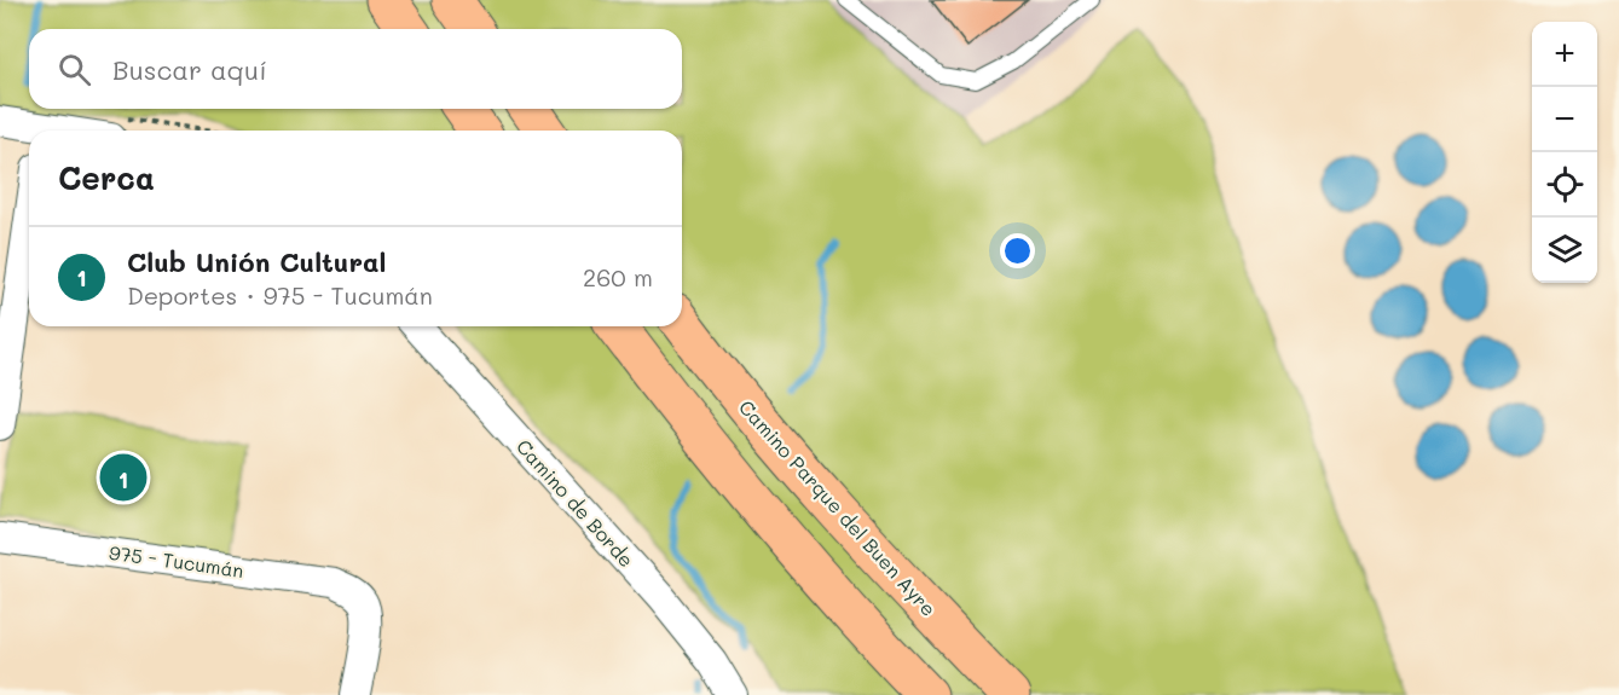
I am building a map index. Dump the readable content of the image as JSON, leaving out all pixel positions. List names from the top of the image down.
{
  "streets": {
    "highway": ["Camino Parque del Buen Ayre"],
    "street": ["Camino de Borde", "975 - Tucumán"]
  },
  "page": {
    "map_buttons": ["+", "−"],
    "search": "Buscar aquí",
    "heading": "Cerca",
    "list": [
      {
        "mark": "1",
        "name": "Club Unión Cultural",
        "note": "Deportes · 975 - Tucumán",
        "value": "260 m"
      }
    ],
    "pins": "1"
  }
}
